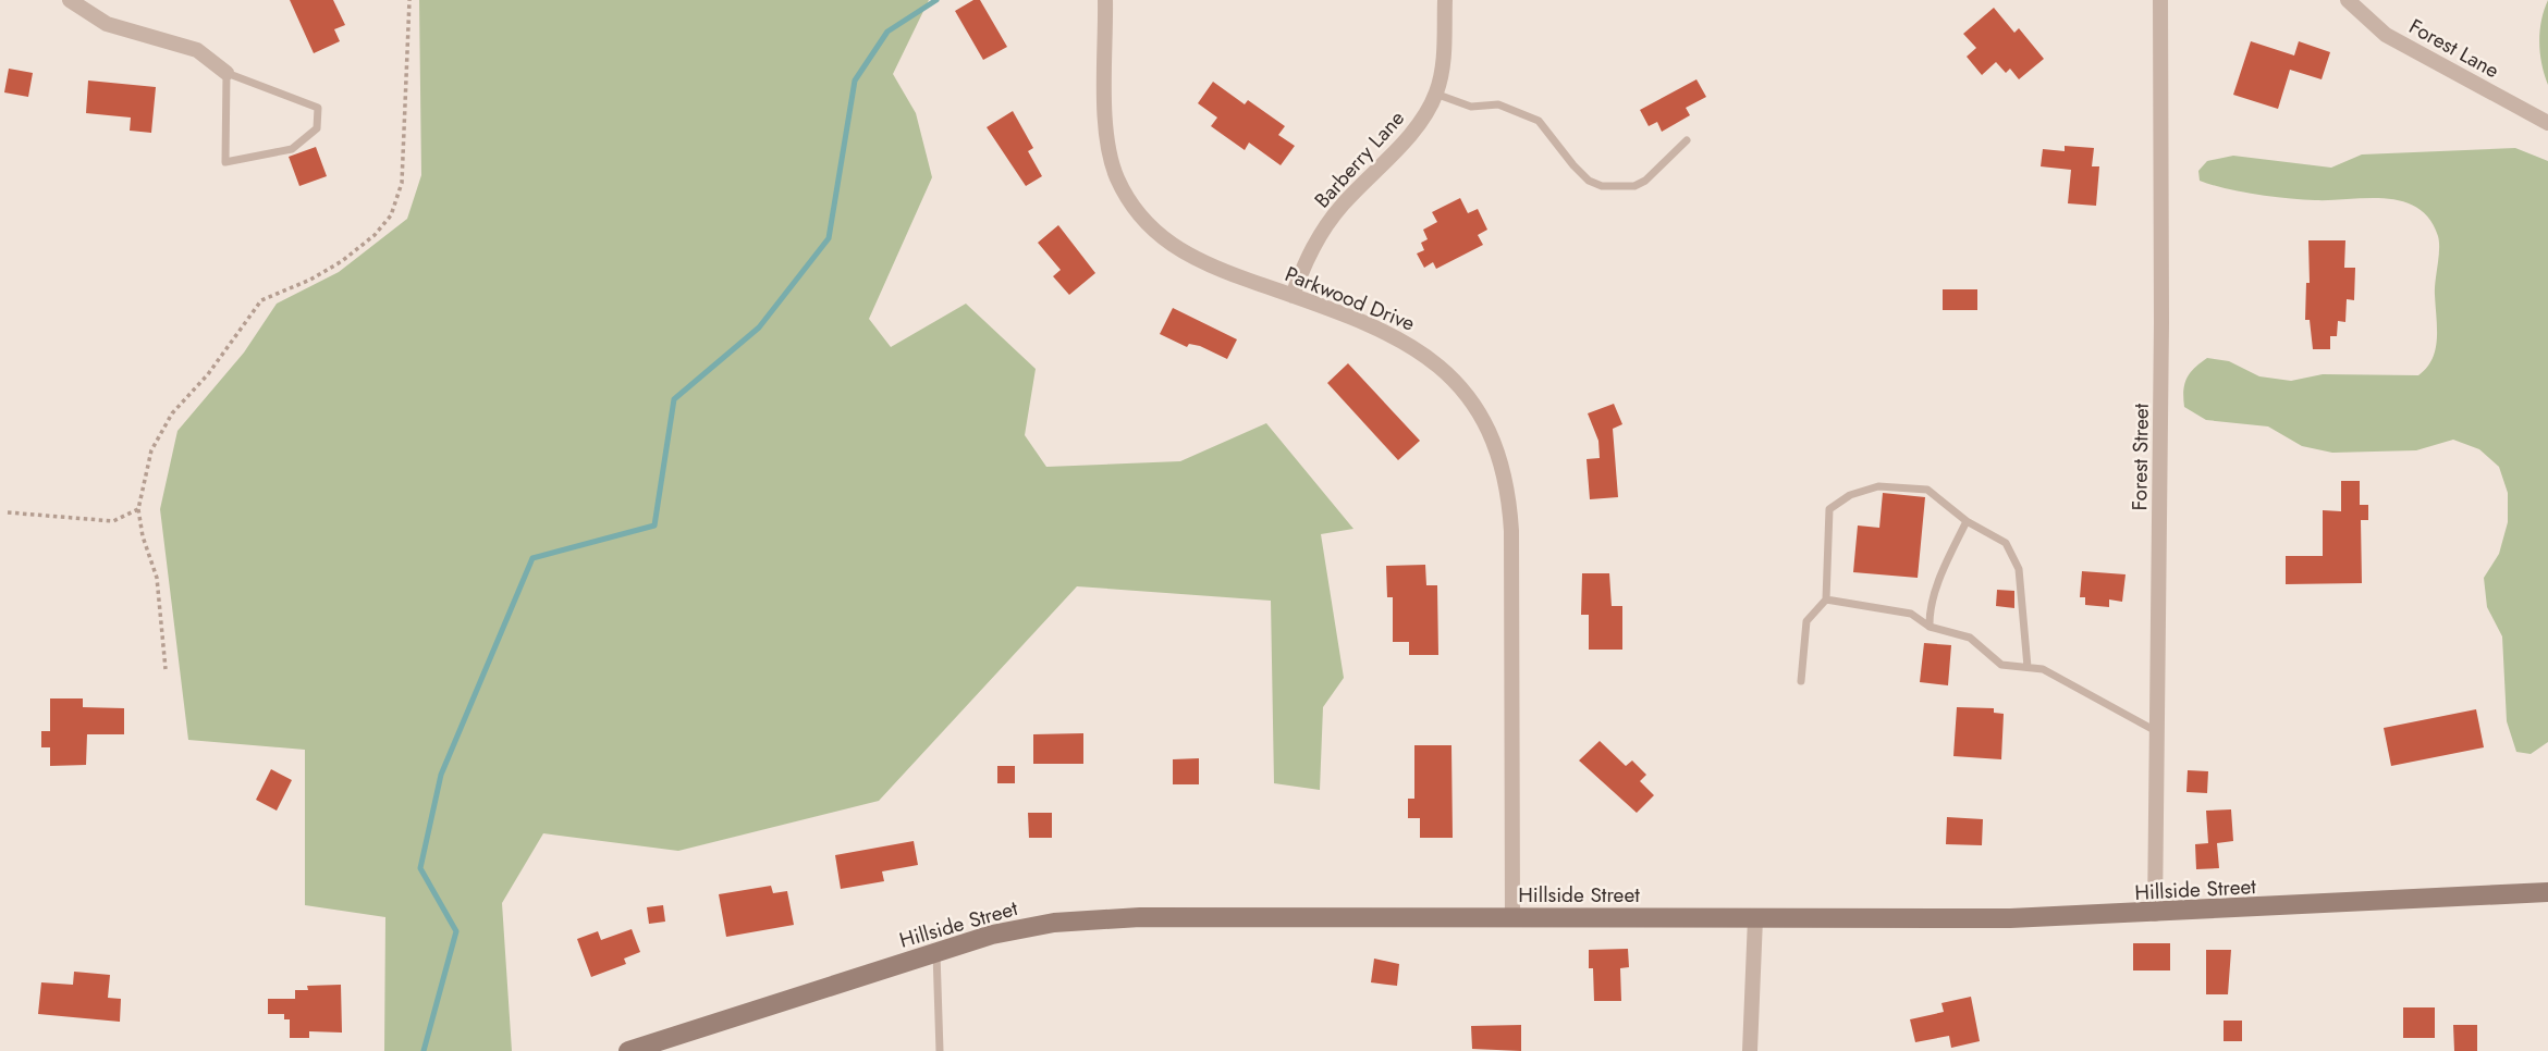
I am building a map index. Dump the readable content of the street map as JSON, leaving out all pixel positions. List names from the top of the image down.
{
  "streets": {
    "street": [
      "Forest Lane",
      "Barberry Lane",
      "Parkwood Drive",
      "Forest Street",
      "Hillside Street"
    ]
  },
  "crossings": [
    ["Barberry Lane", "Parkwood Drive"],
    ["Parkwood Drive", "Hillside Street"],
    ["Forest Street", "Hillside Street"]
  ]
}
